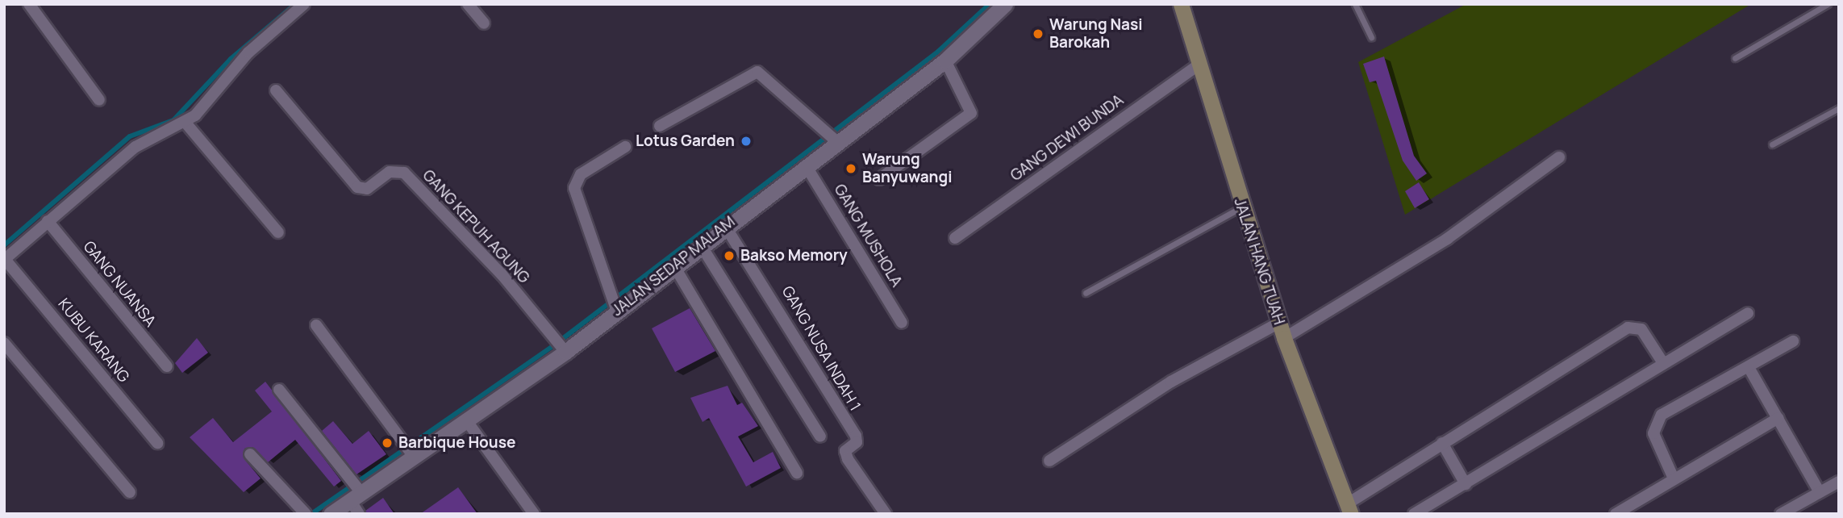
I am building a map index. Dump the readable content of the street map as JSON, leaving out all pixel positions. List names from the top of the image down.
{
  "streets": {
    "main road": ["JALAN HANG TUAH"],
    "street": [
      "GANG DEWI BUNDA",
      "GANG KEPUH AGUNG",
      "GANG MUSHOLA",
      "JALAN SEDAP MALAM",
      "GANG NUANSA",
      "KUBU KARANG",
      "GANG NUSA INDAH 1"
    ]
  },
  "crossings": [
    ["GANG DEWI BUNDA", "JALAN HANG TUAH"],
    ["GANG KEPUH AGUNG", "JALAN SEDAP MALAM"],
    ["GANG MUSHOLA", "JALAN SEDAP MALAM"],
    ["JALAN SEDAP MALAM", "GANG NUSA INDAH 1"]
  ],
  "places": [
    "Warung Nasi Barokah",
    "Lotus Garden",
    "Warung Banyuwangi",
    "Bakso Memory",
    "Barbique House"
  ]
}
